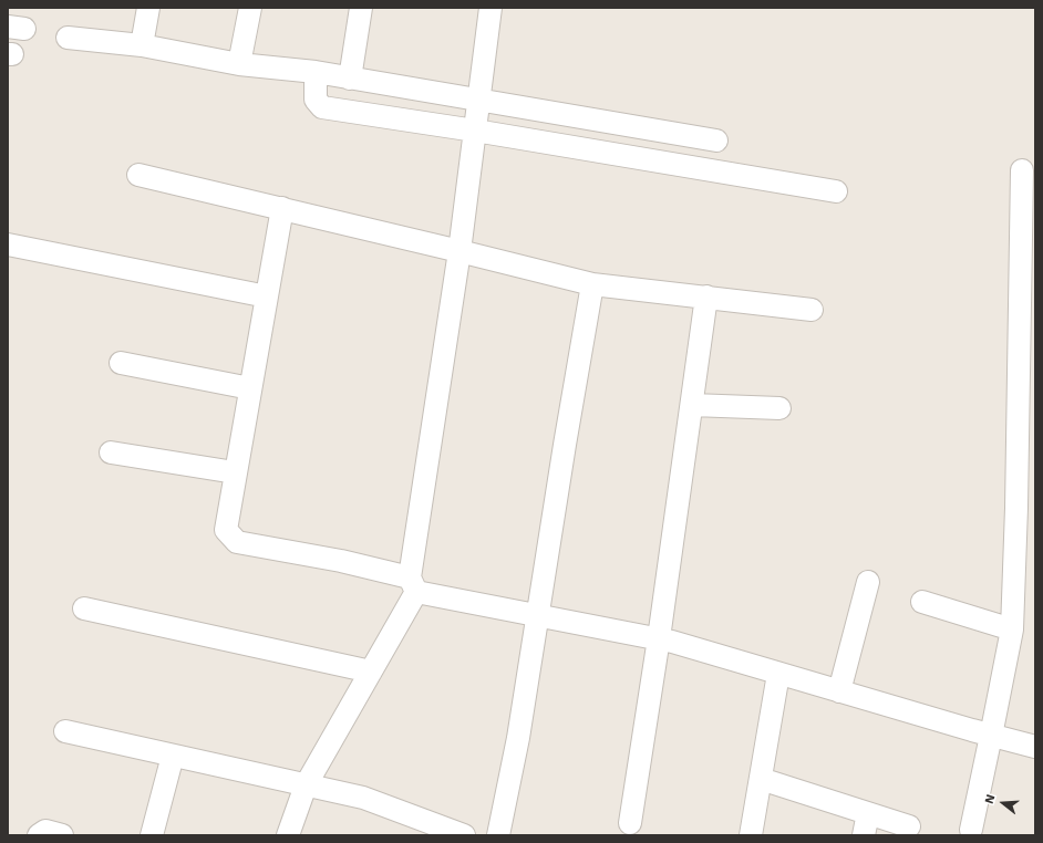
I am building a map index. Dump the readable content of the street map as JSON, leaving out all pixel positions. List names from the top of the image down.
{
  "north": "left"
}
